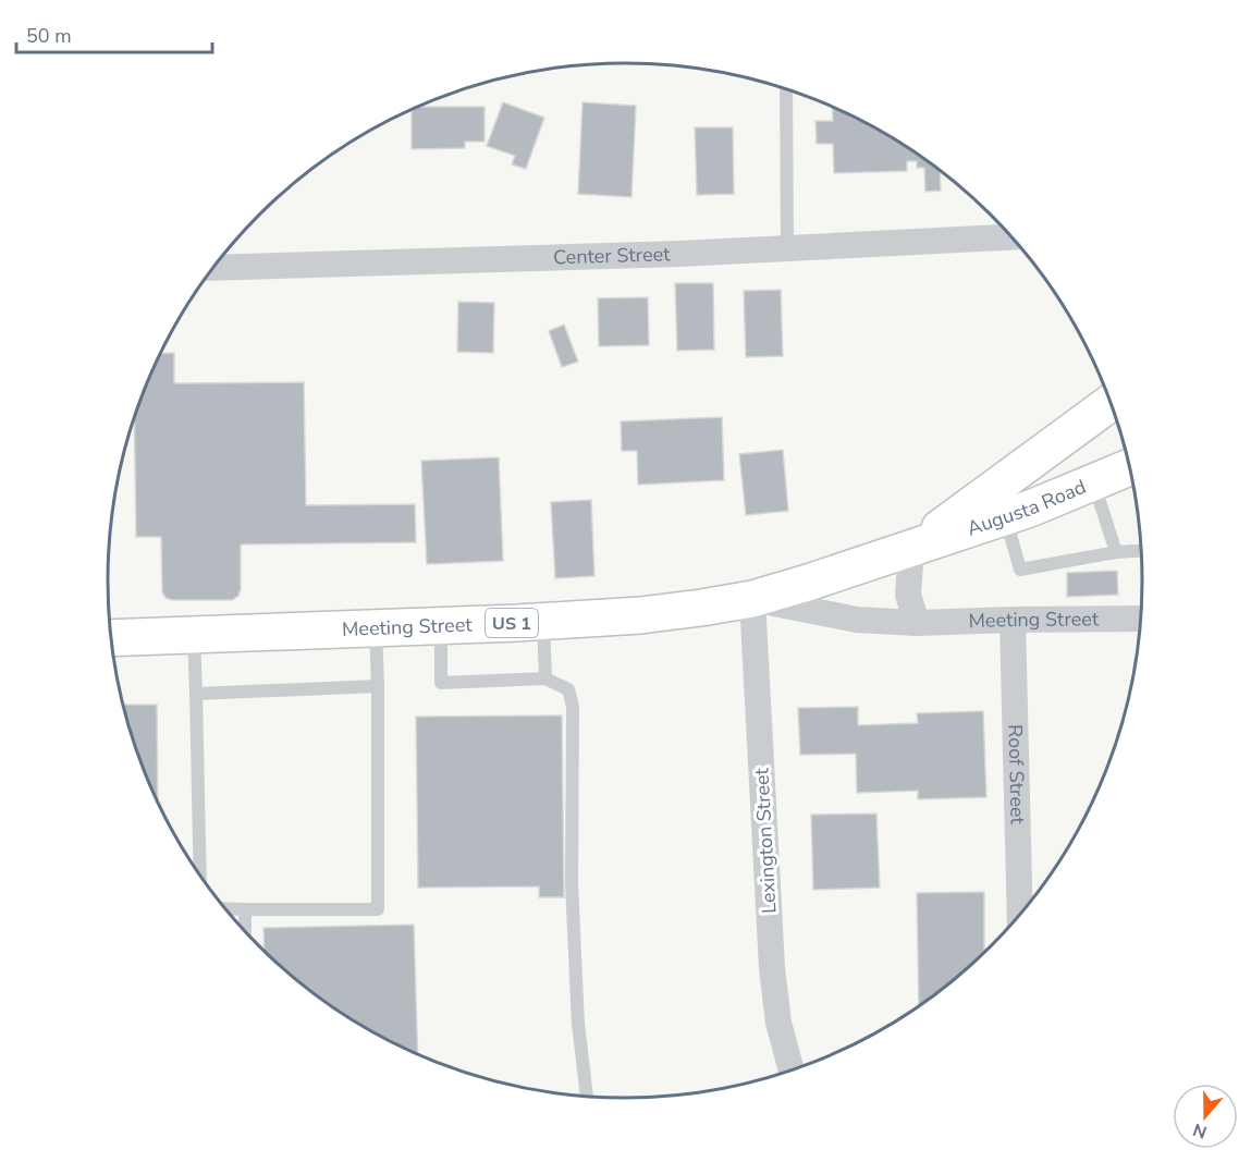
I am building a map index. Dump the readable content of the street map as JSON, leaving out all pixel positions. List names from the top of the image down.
{
  "streets": {
    "main road": ["Augusta Road", "Meeting Street", "US 1"],
    "street": ["Center Street", "Roof Street", "Lexington Street"]
  },
  "crossings": [
    ["Augusta Road", "Meeting Street"],
    ["Meeting Street", "Roof Street"],
    ["Meeting Street", "Lexington Street"]
  ],
  "scale_bar": "50 m",
  "north": "bottom"
}
